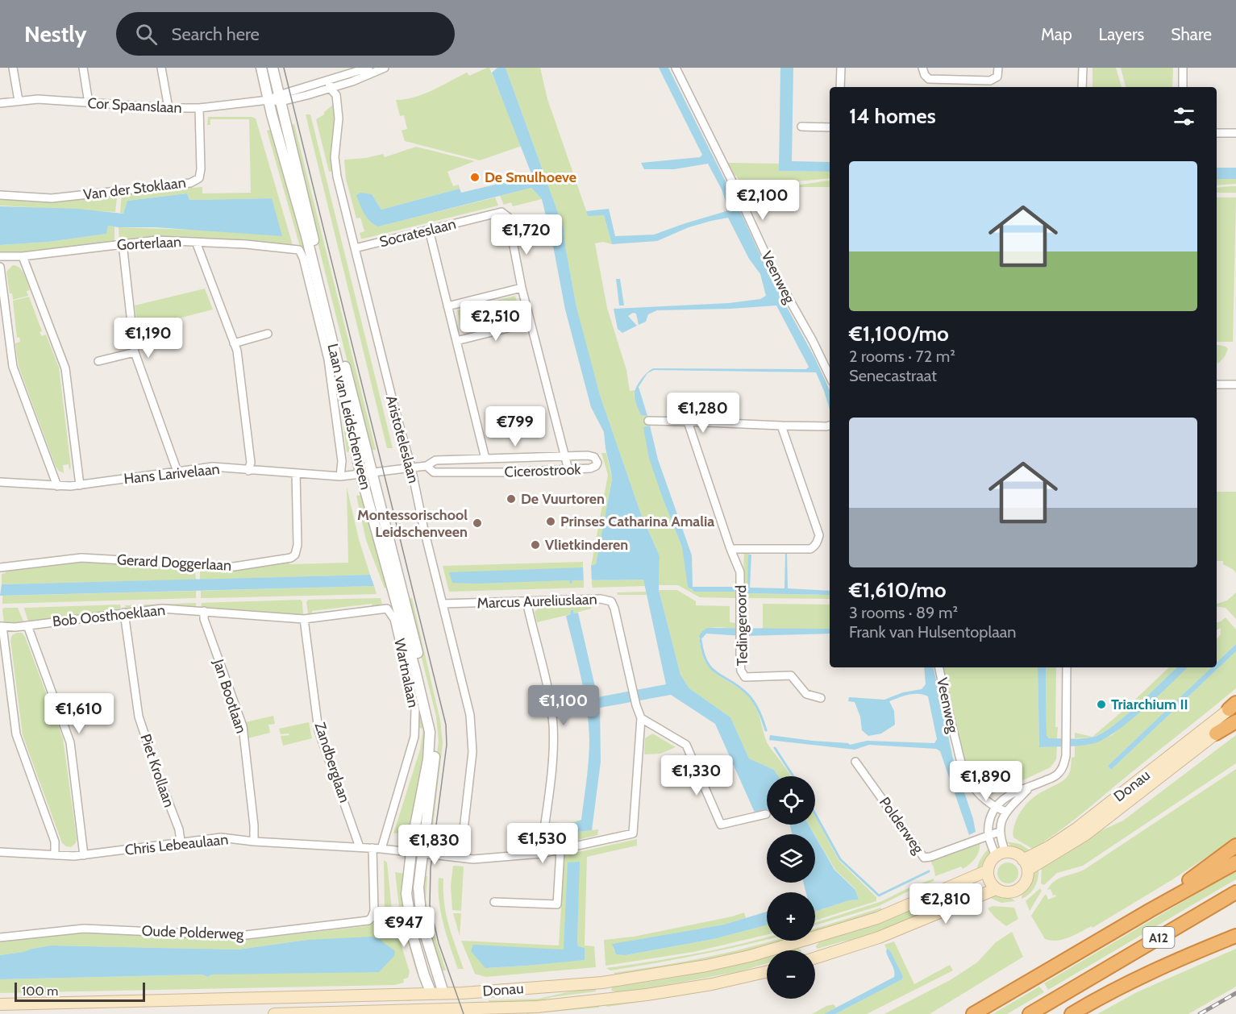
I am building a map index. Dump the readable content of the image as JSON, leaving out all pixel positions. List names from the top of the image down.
{
  "streets": {
    "highway": ["A12"],
    "main road": ["Laan van Leidschenveen", "Donau"],
    "street": [
      "Cor Spaanslaan",
      "Van der Stoklaan",
      "Socrateslaan",
      "Gorterlaan",
      "Veenweg",
      "Aristoteleslaan",
      "Cicerostrook",
      "Hans Larivelaan",
      "Gerard Doggerlaan",
      "Marcus Aureliuslaan",
      "Bob Oosthoeklaan",
      "Tedingeroord",
      "Wartnalaan",
      "Jan Bootlaan",
      "Zandberglaan",
      "Piet Krollaan",
      "Polderweg",
      "Chris Lebeaulaan",
      "Oude Polderweg"
    ]
  },
  "crossings": [
    ["Cor Spaanslaan", "Van der Stoklaan"],
    ["Cor Spaanslaan", "Laan van Leidschenveen"],
    ["Cor Spaanslaan", "Aristoteleslaan"],
    ["Socrateslaan", "Aristoteleslaan"],
    ["Socrateslaan", "Cicerostrook"],
    ["Gorterlaan", "Hans Larivelaan"],
    ["Laan van Leidschenveen", "Cicerostrook"],
    ["Laan van Leidschenveen", "Hans Larivelaan"],
    ["Laan van Leidschenveen", "Marcus Aureliuslaan"],
    ["Laan van Leidschenveen", "Donau"],
    ["Laan van Leidschenveen", "Chris Lebeaulaan"],
    ["Aristoteleslaan", "Cicerostrook"],
    ["Aristoteleslaan", "Marcus Aureliuslaan"],
    ["Cicerostrook", "Hans Larivelaan"],
    ["Hans Larivelaan", "Gerard Doggerlaan"],
    ["Bob Oosthoeklaan", "Wartnalaan"],
    ["Bob Oosthoeklaan", "Jan Bootlaan"],
    ["Bob Oosthoeklaan", "Zandberglaan"],
    ["Bob Oosthoeklaan", "Piet Krollaan"],
    ["Wartnalaan", "Zandberglaan"],
    ["Wartnalaan", "Chris Lebeaulaan"],
    ["Jan Bootlaan", "Chris Lebeaulaan"],
    ["Zandberglaan", "Chris Lebeaulaan"],
    ["Piet Krollaan", "Chris Lebeaulaan"],
    ["Chris Lebeaulaan", "Oude Polderweg"]
  ],
  "places": [
    "De Smulhoeve",
    "De Vuurtoren",
    "Prinses Catharina Amalia",
    "Montessorischool Leidschenveen",
    "Vlietkinderen",
    "Triarchium II"
  ],
  "scale_bar": "100 m",
  "page": {
    "header": "Nestly",
    "search": "Search here",
    "nav": ["Map", "Layers", "Share"],
    "heading": "14 homes",
    "list": [
      {
        "name": "€1,100/mo",
        "note": "2 rooms · 72 m² · Senecastraat"
      },
      {
        "name": "€1,610/mo",
        "note": "3 rooms · 89 m² · Frank van Hulsentoplaan"
      }
    ],
    "price": [
      "€2,100",
      "€1,720",
      "€2,510",
      "€1,190",
      "€1,280",
      "€799",
      "€1,100",
      "€1,610",
      "€1,330",
      "€1,890",
      "€1,530",
      "€1,830",
      "€2,810",
      "€947"
    ],
    "map_buttons": ["+", "−"],
    "scale": "100 m"
  }
}
